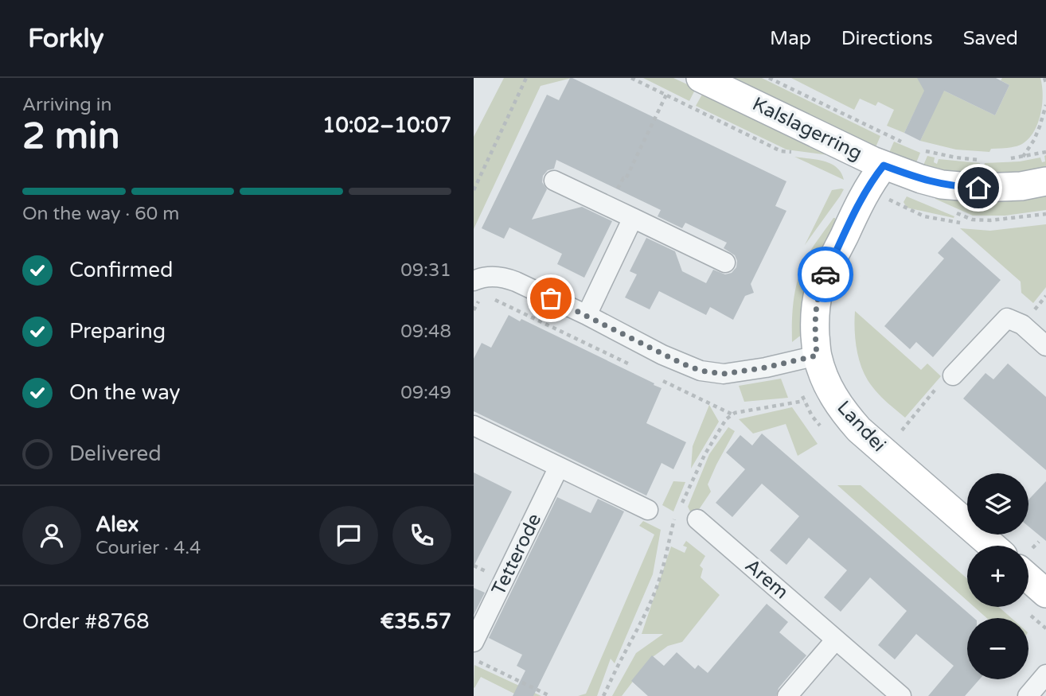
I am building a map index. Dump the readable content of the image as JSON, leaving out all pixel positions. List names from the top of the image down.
{
  "streets": {
    "street": [
      "Kalslagerring",
      "Landei",
      "Tetterode",
      "Arem"
    ]
  },
  "crossings": [
    ["Kalslagerring", "Landei"]
  ],
  "page": {
    "header": "Forkly",
    "nav": ["Map", "Directions", "Saved"],
    "heading": ["2 min", "Arriving in", "10:02–10:07"],
    "panel": [
      "Alex",
      "Courier · 4.4",
      "Order #8768",
      "€35.57"
    ],
    "bar": "On the way · 60 m",
    "list": [
      ["Confirmed", "09:31"],
      ["Preparing", "09:48"],
      ["On the way", "09:49"],
      "Delivered"
    ],
    "map_buttons": ["+", "−"]
  }
}
